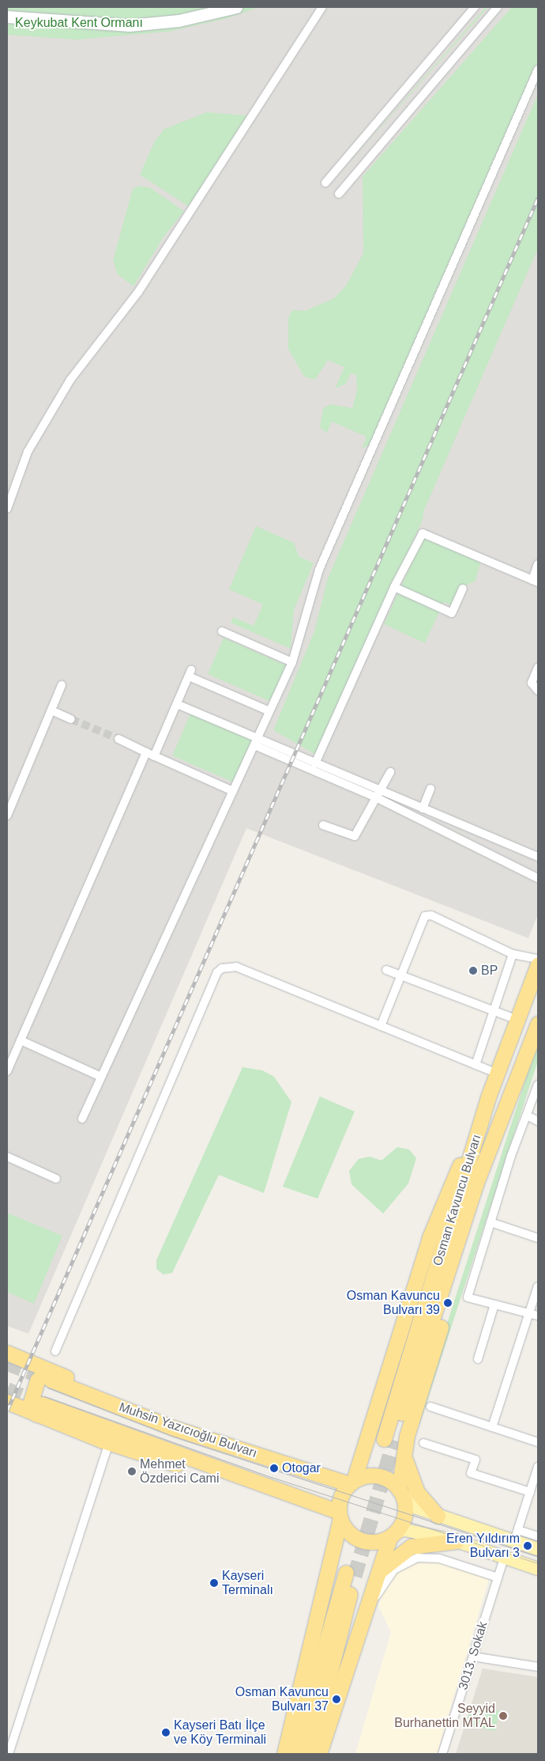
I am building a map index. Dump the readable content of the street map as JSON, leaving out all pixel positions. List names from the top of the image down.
{
  "streets": {
    "highway": ["Osman Kavuncu Bulvarı", "Muhsin Yazıcıoğlu Bulvarı"],
    "street": ["3013. Sokak"]
  },
  "parks": ["Keykubat Kent Ormanı"],
  "places": [
    "BP",
    "Osman Kavuncu Bulvarı 39",
    "Otogar",
    "Mehmet Özderici Cami",
    "Eren Yıldırım Bulvarı 3",
    "Kayseri Terminalı",
    "Osman Kavuncu Bulvarı 37",
    "Seyyid Burhanettin MTAL",
    "Kayseri Batı İlçe ve Köy Terminali"
  ]
}
